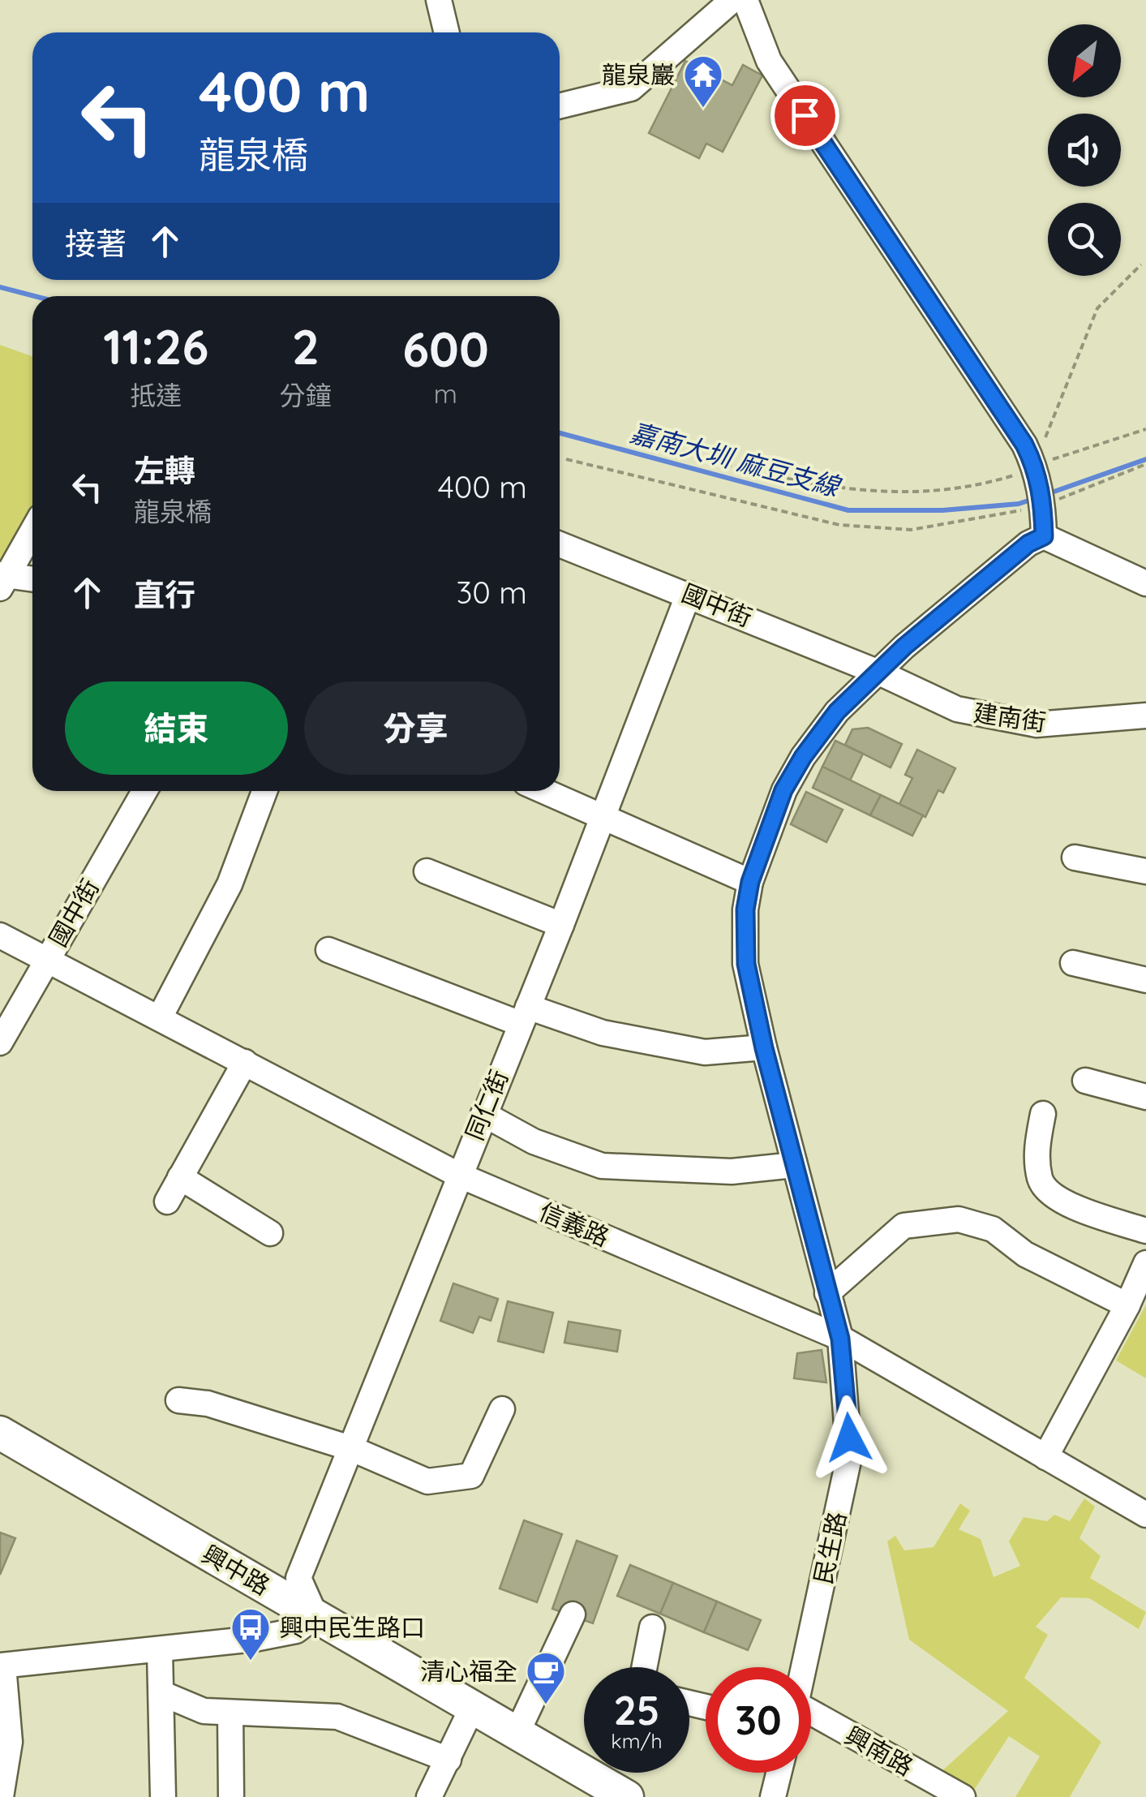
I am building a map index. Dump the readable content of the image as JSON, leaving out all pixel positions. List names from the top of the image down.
{
  "streets": {
    "main road": ["興中路"],
    "street": [
      "國中街",
      "建南街",
      "同仁街",
      "信義路",
      "民生路",
      "興南路"
    ]
  },
  "crossings": [
    ["國中街", "建南街"],
    ["國中街", "同仁街"],
    ["國中街", "信義路"],
    ["國中街", "民生路"],
    ["建南街", "民生路"],
    ["同仁街", "信義路"],
    ["同仁街", "興中路"],
    ["信義路", "民生路"]
  ],
  "water": ["嘉南大圳 麻豆支線"],
  "places": {
    "temple": ["龍泉巖"],
    "bus stop": ["興中民生路口"],
    "cafe": ["清心福全"]
  },
  "north": "bottom left",
  "page": {
    "turn": ["400 m", "龍泉橋"],
    "then": "接著",
    "eta": [
      "11:26",
      "抵達",
      "2",
      "分鐘",
      "600",
      "m"
    ],
    "list": [
      {
        "name": "左轉",
        "note": "龍泉橋",
        "value": "400 m"
      },
      {
        "name": "直行",
        "value": "30 m"
      }
    ],
    "buttons": ["結束", "分享"],
    "speed": "25 km/h",
    "limit": "30"
  }
}
